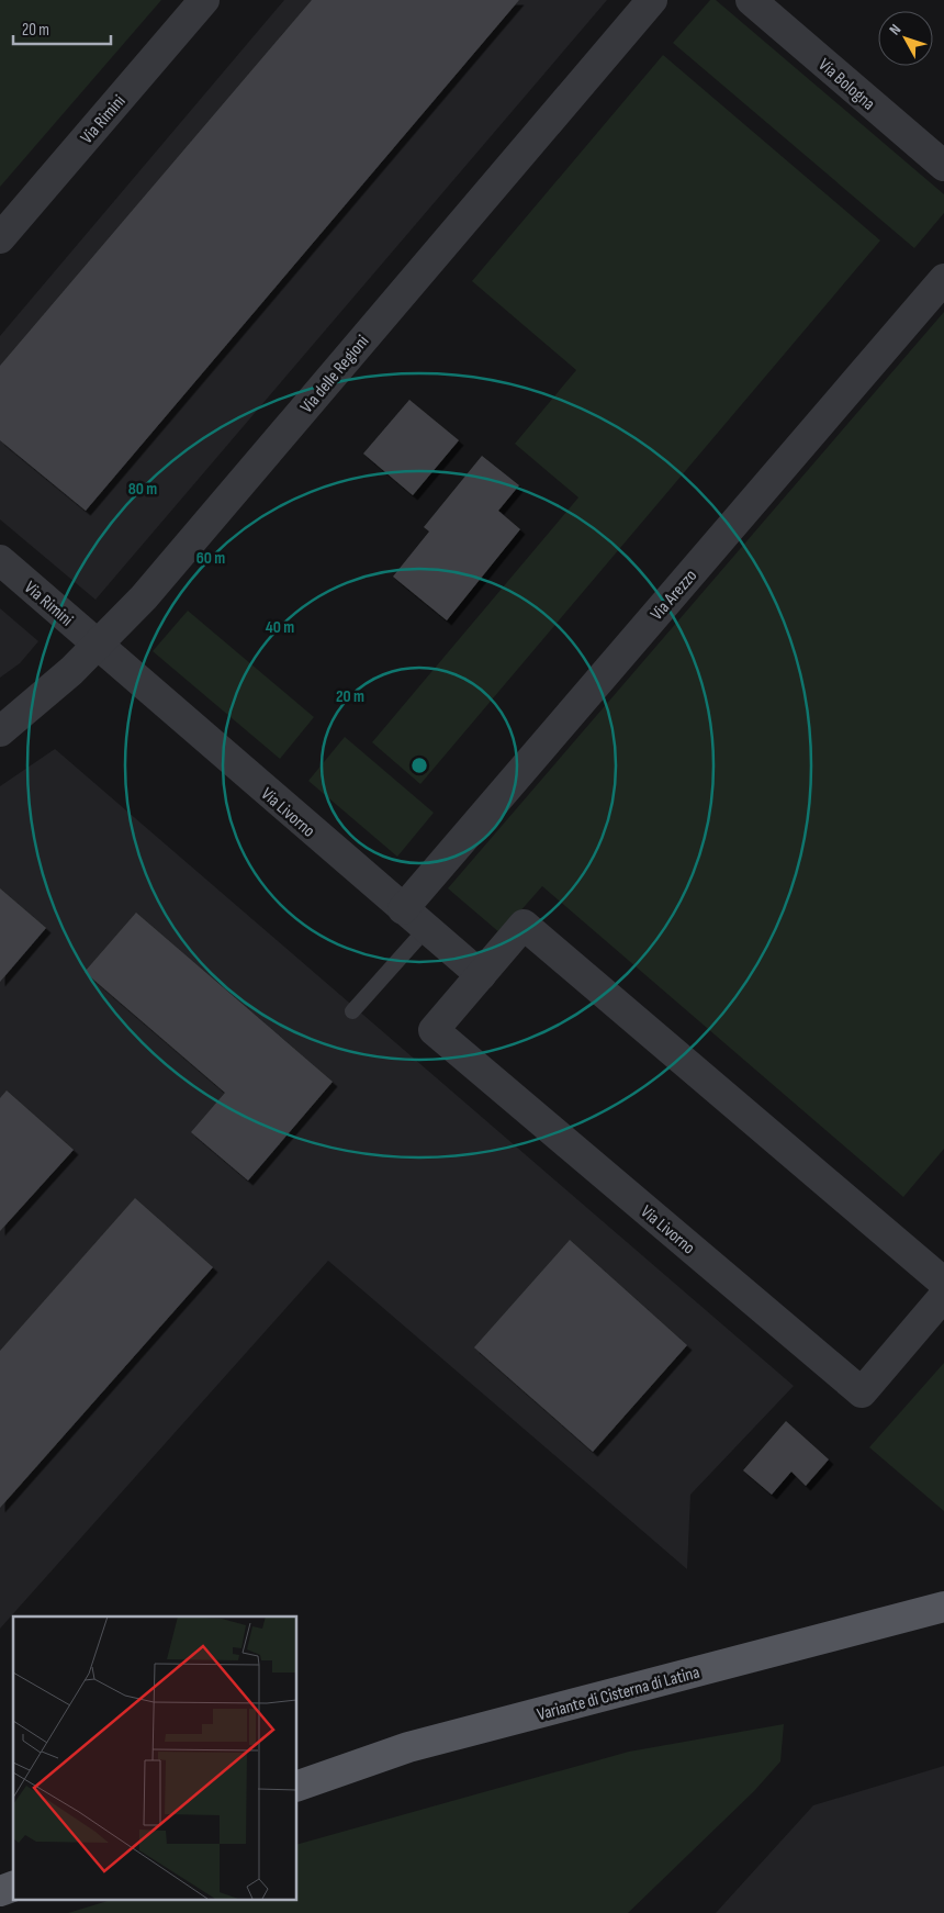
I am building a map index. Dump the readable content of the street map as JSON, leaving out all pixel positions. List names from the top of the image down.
{
  "streets": {
    "main road": ["Variante di Cisterna di Latina"],
    "street": [
      "Via Bologna",
      "Via Rimini",
      "Via delle Regioni",
      "Via Arezzo",
      "Via Livorno"
    ]
  },
  "crossings": [
    ["Via Rimini", "Via delle Regioni"],
    ["Via Rimini", "Via Livorno"],
    ["Via delle Regioni", "Via Livorno"],
    ["Via Arezzo", "Via Livorno"]
  ],
  "scale_bar": "20 m",
  "north": "top left",
  "rings": [
    "80 m",
    "60 m",
    "40 m",
    "20 m"
  ]
}
